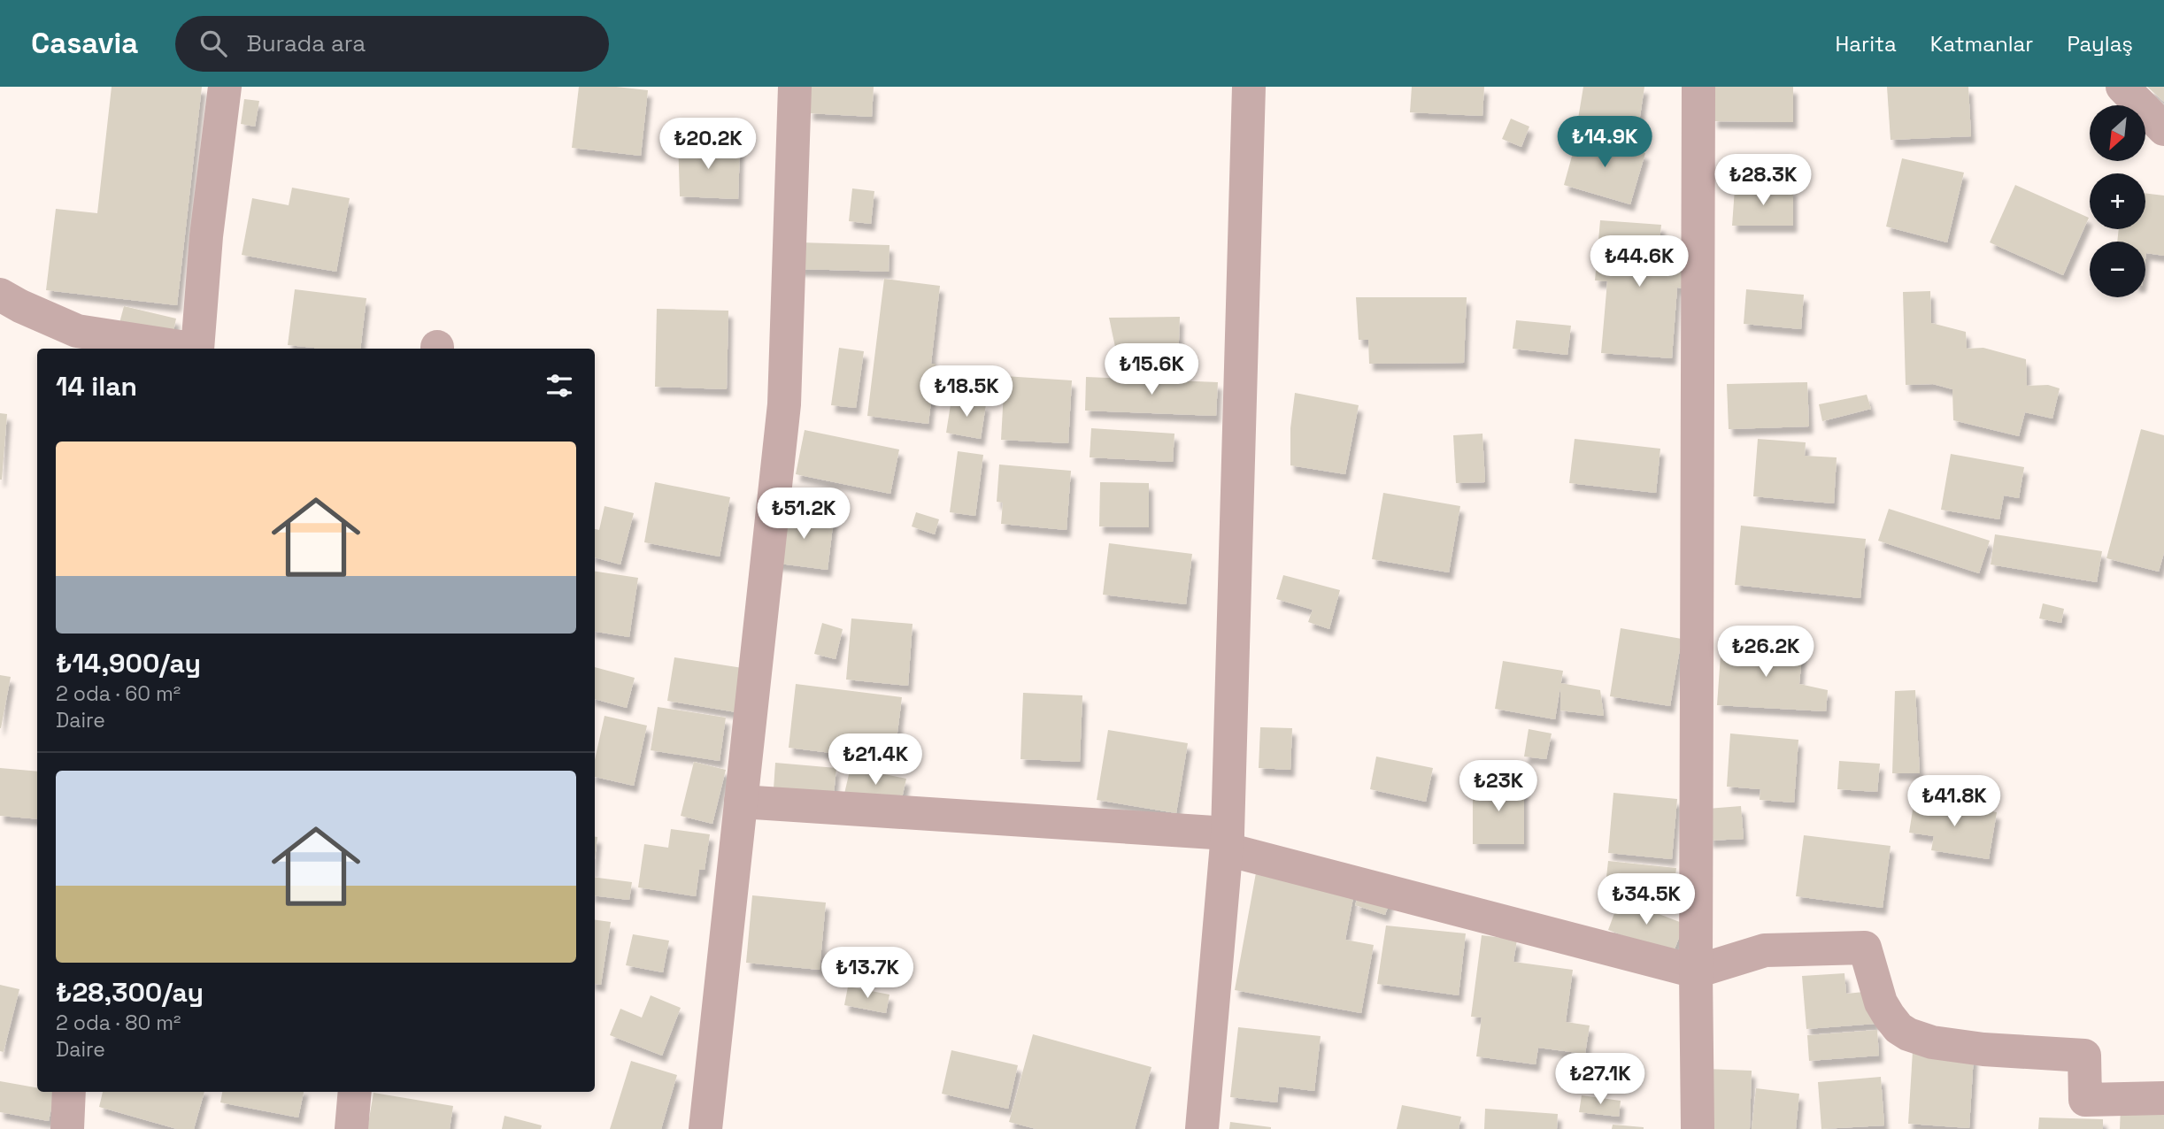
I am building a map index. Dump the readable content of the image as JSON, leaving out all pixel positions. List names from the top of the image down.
{
  "north": "bottom left",
  "page": {
    "header": "Casavia",
    "search": "Burada ara",
    "nav": ["Harita", "Katmanlar", "Paylaş"],
    "map_buttons": ["+", "−"],
    "price": [
      "₺14.9K",
      "₺20.2K",
      "₺28.3K",
      "₺44.6K",
      "₺15.6K",
      "₺18.5K",
      "₺51.2K",
      "₺26.2K",
      "₺21.4K",
      "₺23K",
      "₺41.8K",
      "₺34.5K",
      "₺13.7K",
      "₺27.1K"
    ],
    "heading": "14 ilan",
    "list": [
      {
        "name": "₺14,900/ay",
        "note": "2 oda · 60 m² · Daire"
      },
      {
        "name": "₺28,300/ay",
        "note": "2 oda · 80 m² · Daire"
      }
    ]
  }
}
